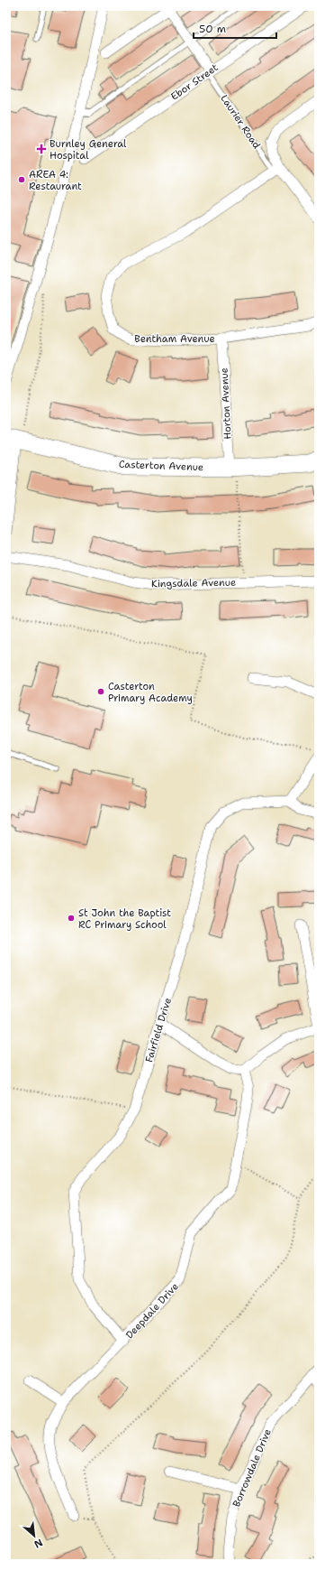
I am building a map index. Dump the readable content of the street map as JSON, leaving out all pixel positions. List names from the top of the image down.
{
  "streets": {
    "highway": ["Casterton Avenue"],
    "street": [
      "Ebor Street",
      "Laurier Road",
      "Bentham Avenue",
      "Horton Avenue",
      "Kingsdale Avenue",
      "Fairfield Drive",
      "Deepdale Drive",
      "Borrowdale Drive"
    ]
  },
  "crossings": [
    ["Ebor Street", "Laurier Road"],
    ["Laurier Road", "Bentham Avenue"],
    ["Bentham Avenue", "Horton Avenue"],
    ["Horton Avenue", "Casterton Avenue"],
    ["Fairfield Drive", "Deepdale Drive"]
  ],
  "places": {
    "health": ["Burnley General Hospital"],
    "other": ["AREA 4: Restaurant", "Casterton Primary Academy", "St John the Baptist RC Primary School"]
  },
  "scale_bar": "50 m",
  "north": "bottom right"
}
